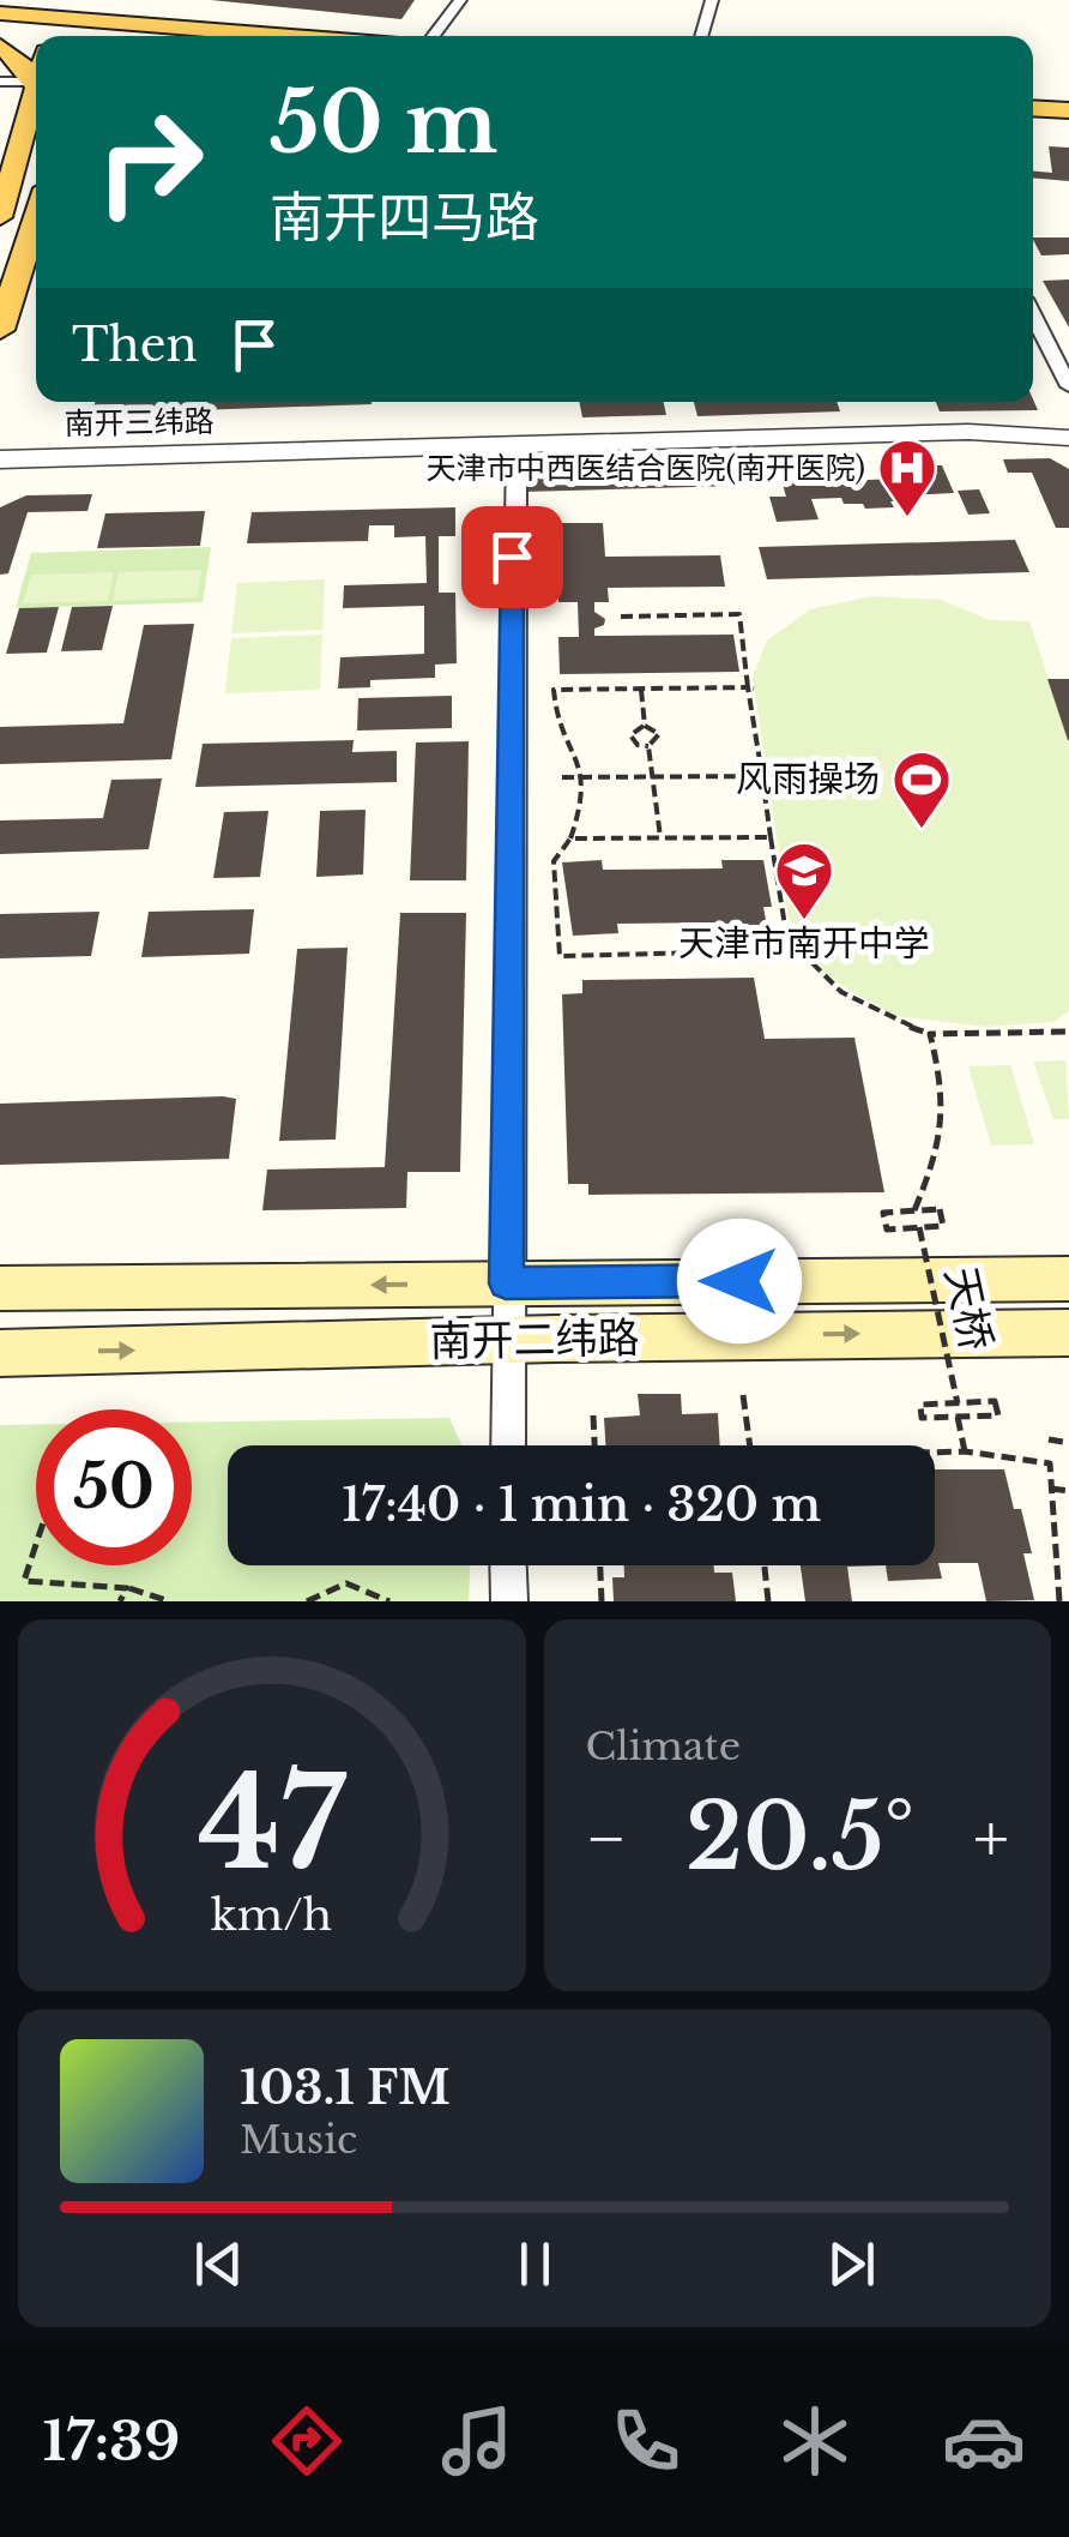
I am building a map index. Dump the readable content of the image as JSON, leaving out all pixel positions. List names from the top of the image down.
{
  "streets": {
    "main road": ["南开二纬路"],
    "street": ["南开三纬路"],
    "path": ["天桥"]
  },
  "places": {
    "hospital": ["天津市中西医结合医院(南开医院)"],
    "sports": ["风雨操场"],
    "school or university": ["天津市南开中学"]
  },
  "page": {
    "turn": ["50 m", "南开四马路"],
    "then": "Then",
    "limit": "50",
    "trip": "17:40 · 1 min · 320 m",
    "tile": "Climate",
    "heat": ["−", "20.5°", "+"],
    "song": ["103.1 FM", "Music"],
    "tabs": "17:39",
    "gauge": ["47", "km/h"]
  }
}
